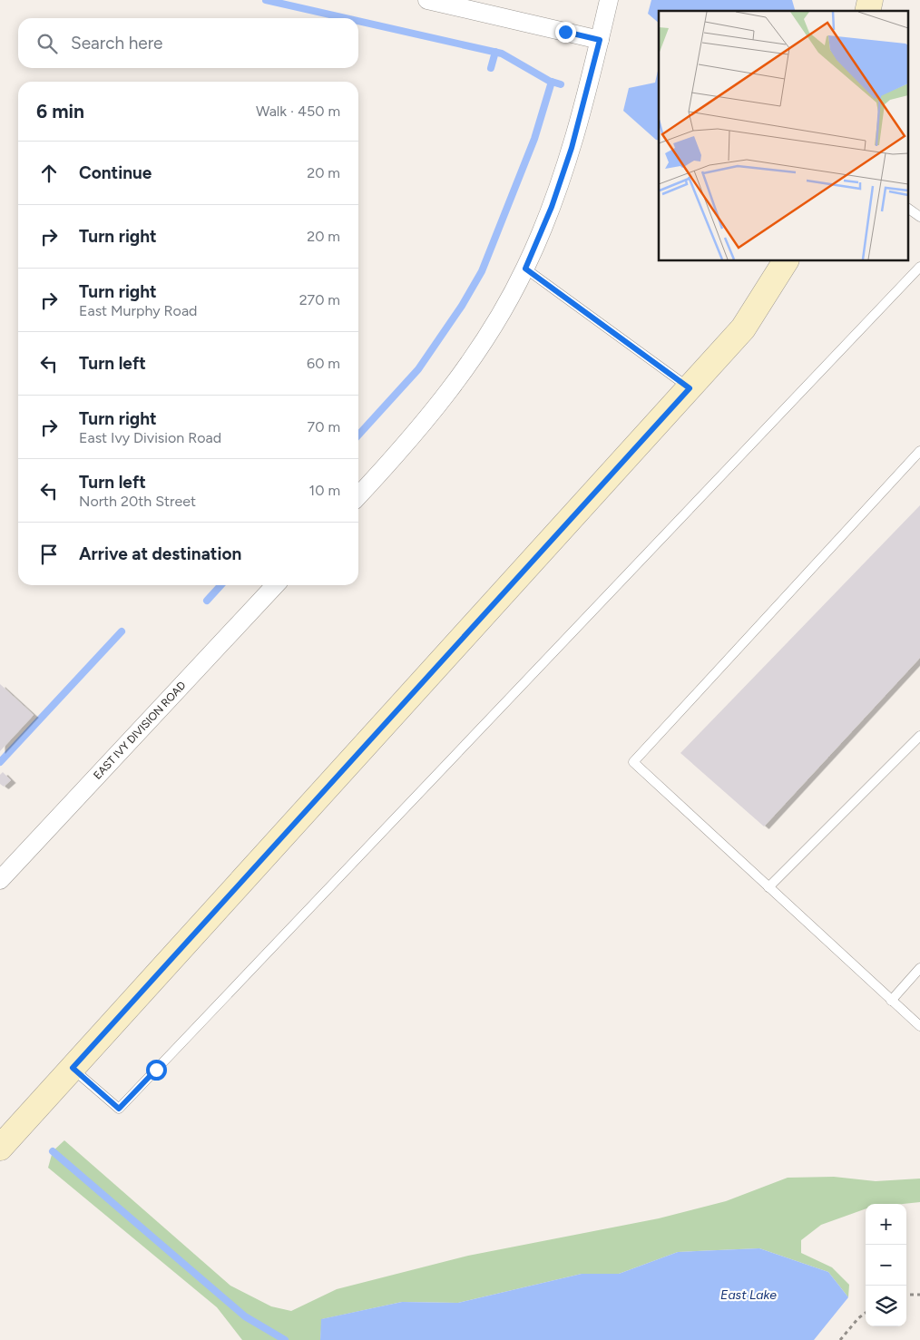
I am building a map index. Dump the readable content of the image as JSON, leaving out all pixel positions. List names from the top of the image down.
{
  "streets": {
    "street": ["EAST IVY DIVISION ROAD"]
  },
  "water": ["East Lake"],
  "page": {
    "search": "Search here",
    "heading": ["6 min", "Walk · 450 m"],
    "list": [
      ["Continue", "20 m"],
      ["Turn right", "20 m"],
      ["Turn right", "East Murphy Road", "270 m"],
      ["Turn left", "60 m"],
      ["Turn right", "East Ivy Division Road", "70 m"],
      ["Turn left", "North 20th Street", "10 m"],
      "Arrive at destination"
    ],
    "map_buttons": ["+", "−"]
  }
}
